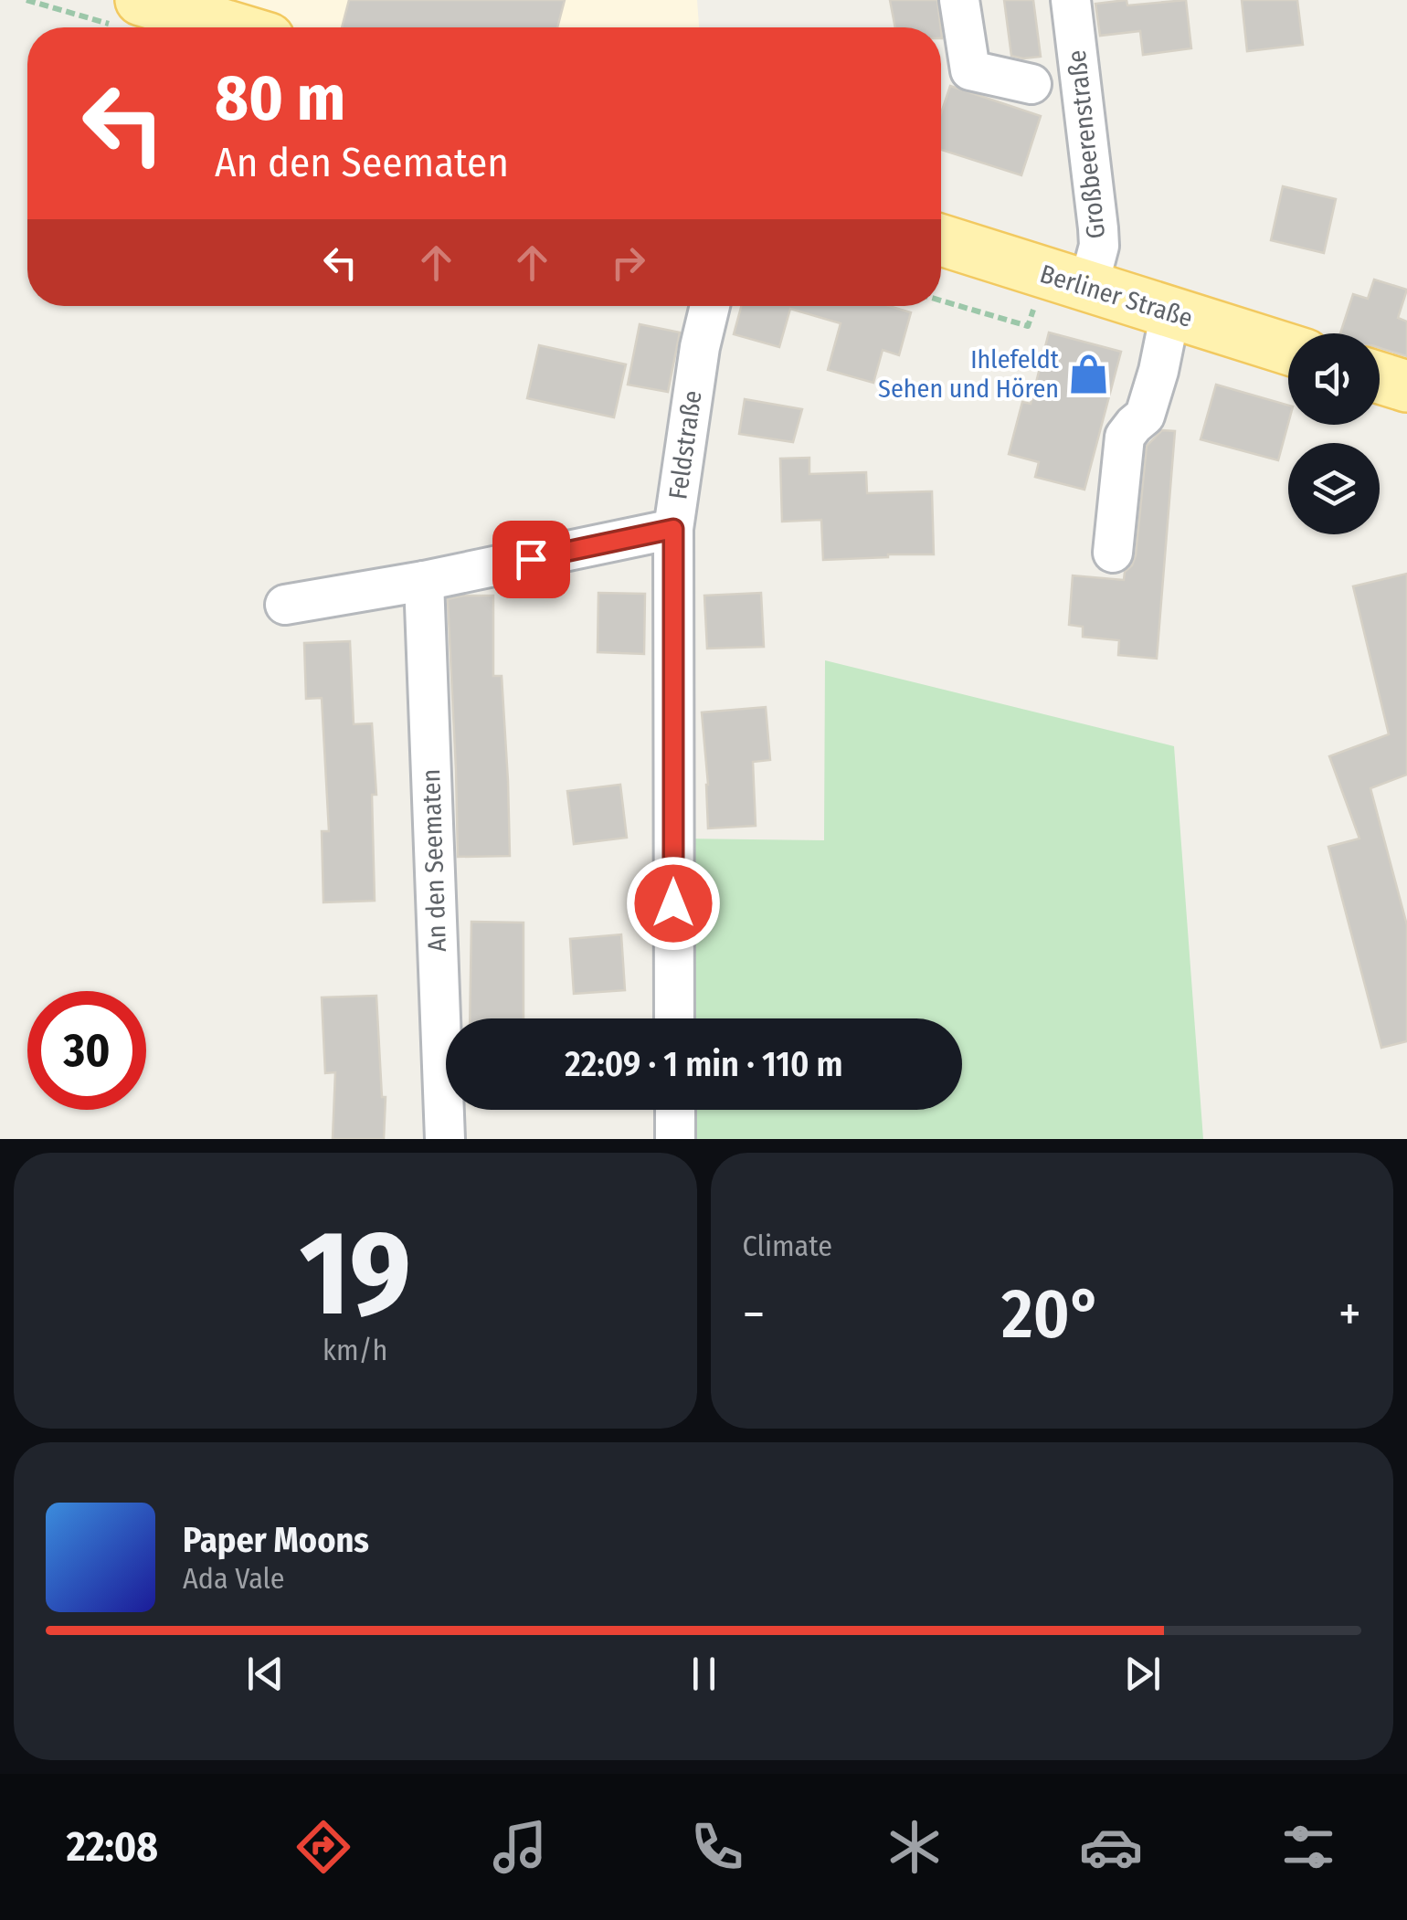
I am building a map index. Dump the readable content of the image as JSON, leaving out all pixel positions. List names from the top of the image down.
{
  "streets": {
    "main road": ["Berliner Straße"],
    "street": ["Großbeerenstraße", "Feldstraße", "An den Seematen"]
  },
  "crossings": [
    ["Großbeerenstraße", "Berliner Straße"]
  ],
  "places": {
    "shop": ["Ihlefeldt Sehen und Hören"]
  },
  "page": {
    "turn": ["80 m", "An den Seematen"],
    "limit": "30",
    "trip": "22:09 · 1 min · 110 m",
    "tile": [
      ["19", "km/h"],
      "Climate"
    ],
    "heat": ["−", "20°", "+"],
    "song": ["Paper Moons", "Ada Vale"],
    "tabs": "22:08"
  }
}
